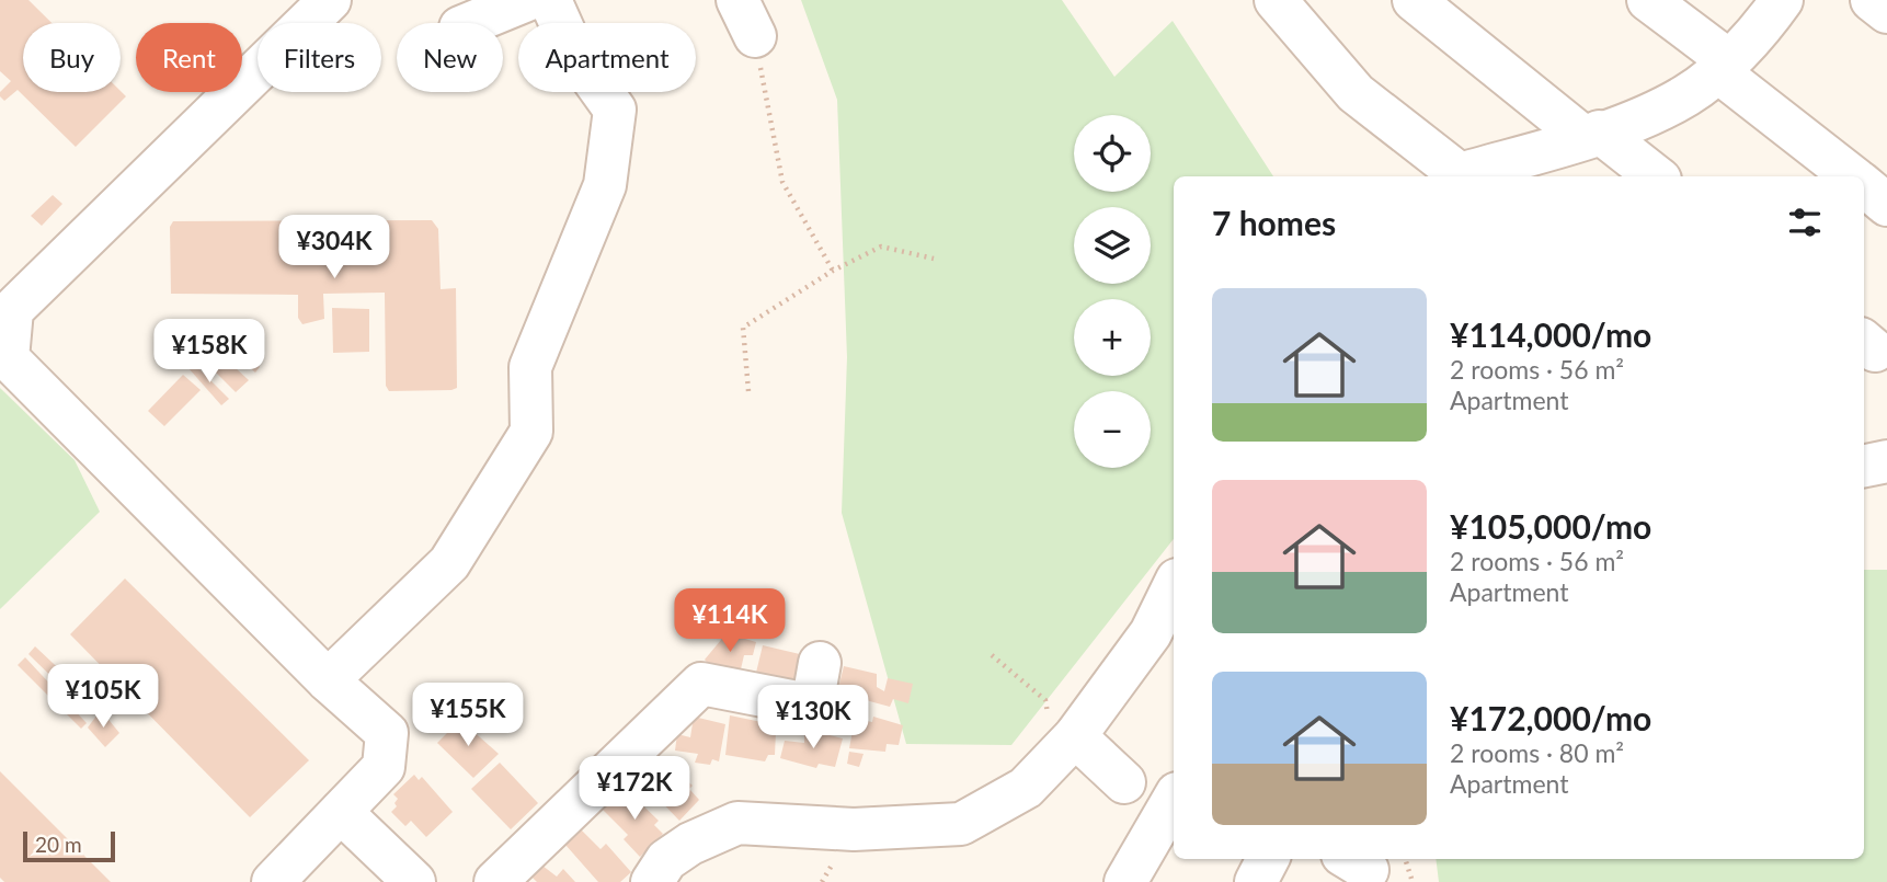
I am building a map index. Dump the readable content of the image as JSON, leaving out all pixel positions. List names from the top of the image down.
{
  "scale_bar": "20 m",
  "page": {
    "chip": [
      "Buy",
      "Rent",
      "Filters",
      "New",
      "Apartment"
    ],
    "map_buttons": ["+", "−"],
    "heading": "7 homes",
    "price": [
      "¥304K",
      "¥158K",
      "¥114K",
      "¥105K",
      "¥155K",
      "¥130K",
      "¥172K"
    ],
    "list": [
      {
        "name": "¥114,000/mo",
        "note": "2 rooms · 56 m² · Apartment"
      },
      {
        "name": "¥105,000/mo",
        "note": "2 rooms · 56 m² · Apartment"
      },
      {
        "name": "¥172,000/mo",
        "note": "2 rooms · 80 m² · Apartment"
      }
    ],
    "scale": "20 m"
  }
}
